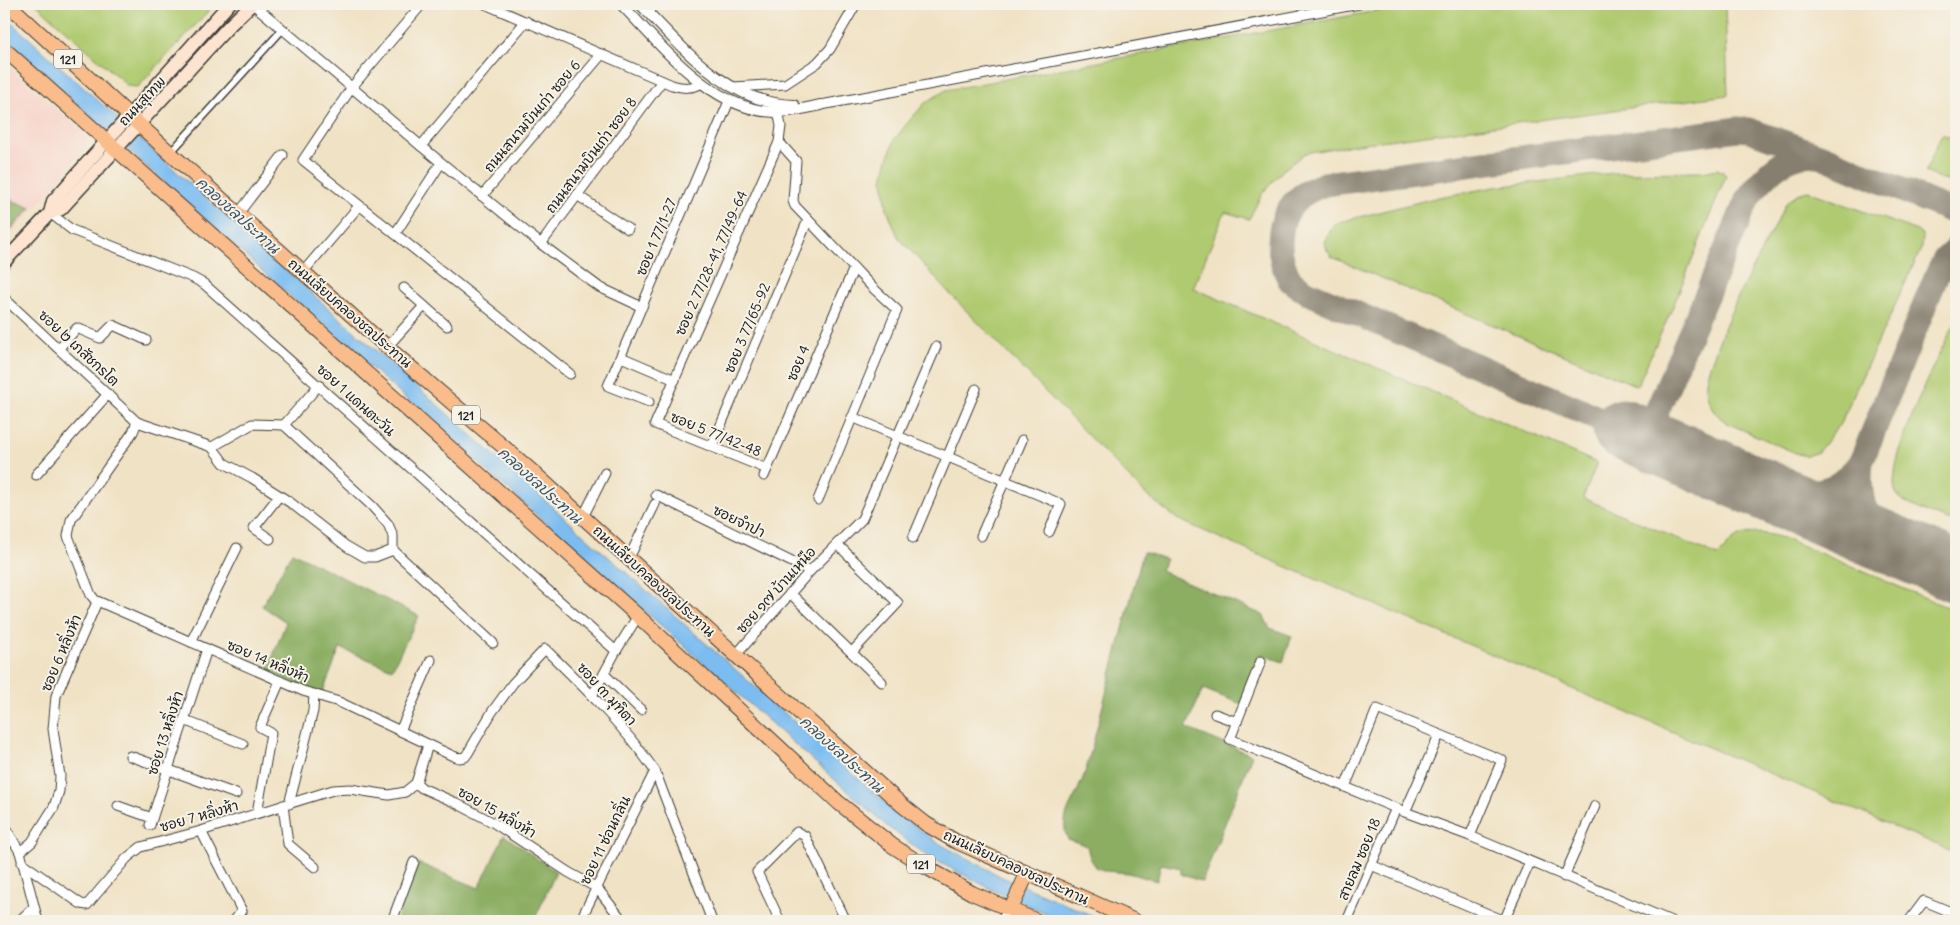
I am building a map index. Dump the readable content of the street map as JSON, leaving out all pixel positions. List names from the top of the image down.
{
  "streets": {
    "main road": ["121", "ถนนสุเทพ", "ถนนเลียบคลองชลประทาน"],
    "street": [
      "ถนนสนามบินเก่า ซอย 6",
      "ถนนสนามบินเก่า ซอย 8",
      "ซอย 1 77/1-27",
      "ซอย 2 77/28-41, 77/49-64",
      "ซอย 3 77/65-92",
      "ซอย ๒ เภสัชกรโต",
      "ซอย 4",
      "ซอย 1 แดนตะวัน",
      "ซอย 5 77/42-48",
      "ซอยจำปา",
      "ซอย ๑๗ บ้านเหนือ",
      "ซอย 6 หลิ่งห้า",
      "ซอย 14 หลิ่งห้า",
      "ซอย ๓ มุทิตา",
      "ซอย 13 หลิ่งห้า",
      "ซอย 15 หลิ่งห้า",
      "ซอย 7 หลิ่งห้า",
      "ซอย 11 ซ่อนกลิ่น",
      "สายลม ซอย 18"
    ]
  },
  "crossings": [
    ["121", "ถนนสุเทพ"],
    ["ถนนสุเทพ", "ถนนเลียบคลองชลประทาน"],
    ["ถนนสุเทพ", "ซอย 1 แดนตะวัน"],
    ["ซอย 2 77/28-41, 77/49-64", "ซอย 5 77/42-48"],
    ["ถนนเลียบคลองชลประทาน", "ซอยจำปา"],
    ["ถนนเลียบคลองชลประทาน", "ซอย ๑๗ บ้านเหนือ"],
    ["ซอย 3 77/65-92", "ซอย 5 77/42-48"],
    ["ซอย 4", "ซอย 5 77/42-48"],
    ["ซอยจำปา", "ซอย ๑๗ บ้านเหนือ"],
    ["ซอย 6 หลิ่งห้า", "ซอย 14 หลิ่งห้า"],
    ["ซอย 14 หลิ่งห้า", "ซอย ๓ มุทิตา"],
    ["ซอย 14 หลิ่งห้า", "ซอย 13 หลิ่งห้า"],
    ["ซอย ๓ มุทิตา", "ซอย 11 ซ่อนกลิ่น"],
    ["ซอย 15 หลิ่งห้า", "ซอย 7 หลิ่งห้า"],
    ["ซอย 15 หลิ่งห้า", "ซอย 11 ซ่อนกลิ่น"]
  ],
  "water": ["คลองชลประทาน"]
}
